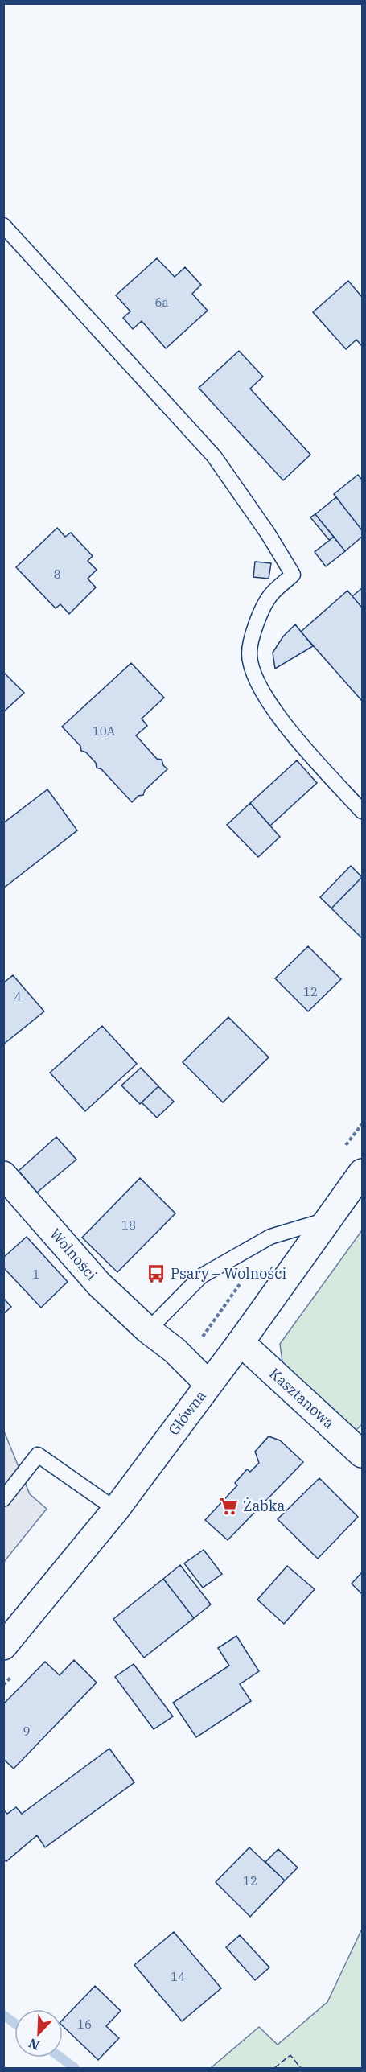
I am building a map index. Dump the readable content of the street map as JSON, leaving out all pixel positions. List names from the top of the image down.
{
  "streets": {
    "main road": ["Wolności", "Kasztanowa", "Główna"]
  },
  "crossings": [
    ["Wolności", "Główna"],
    ["Kasztanowa", "Główna"]
  ],
  "places": {
    "bus stop": ["Psary – Wolności"],
    "supermarket": ["Żabka"]
  },
  "house_numbers": [
    "6a",
    "8",
    "10A",
    "12",
    "4",
    "18",
    "1",
    "9",
    "12",
    "14",
    "16"
  ],
  "north": "bottom left"
}
